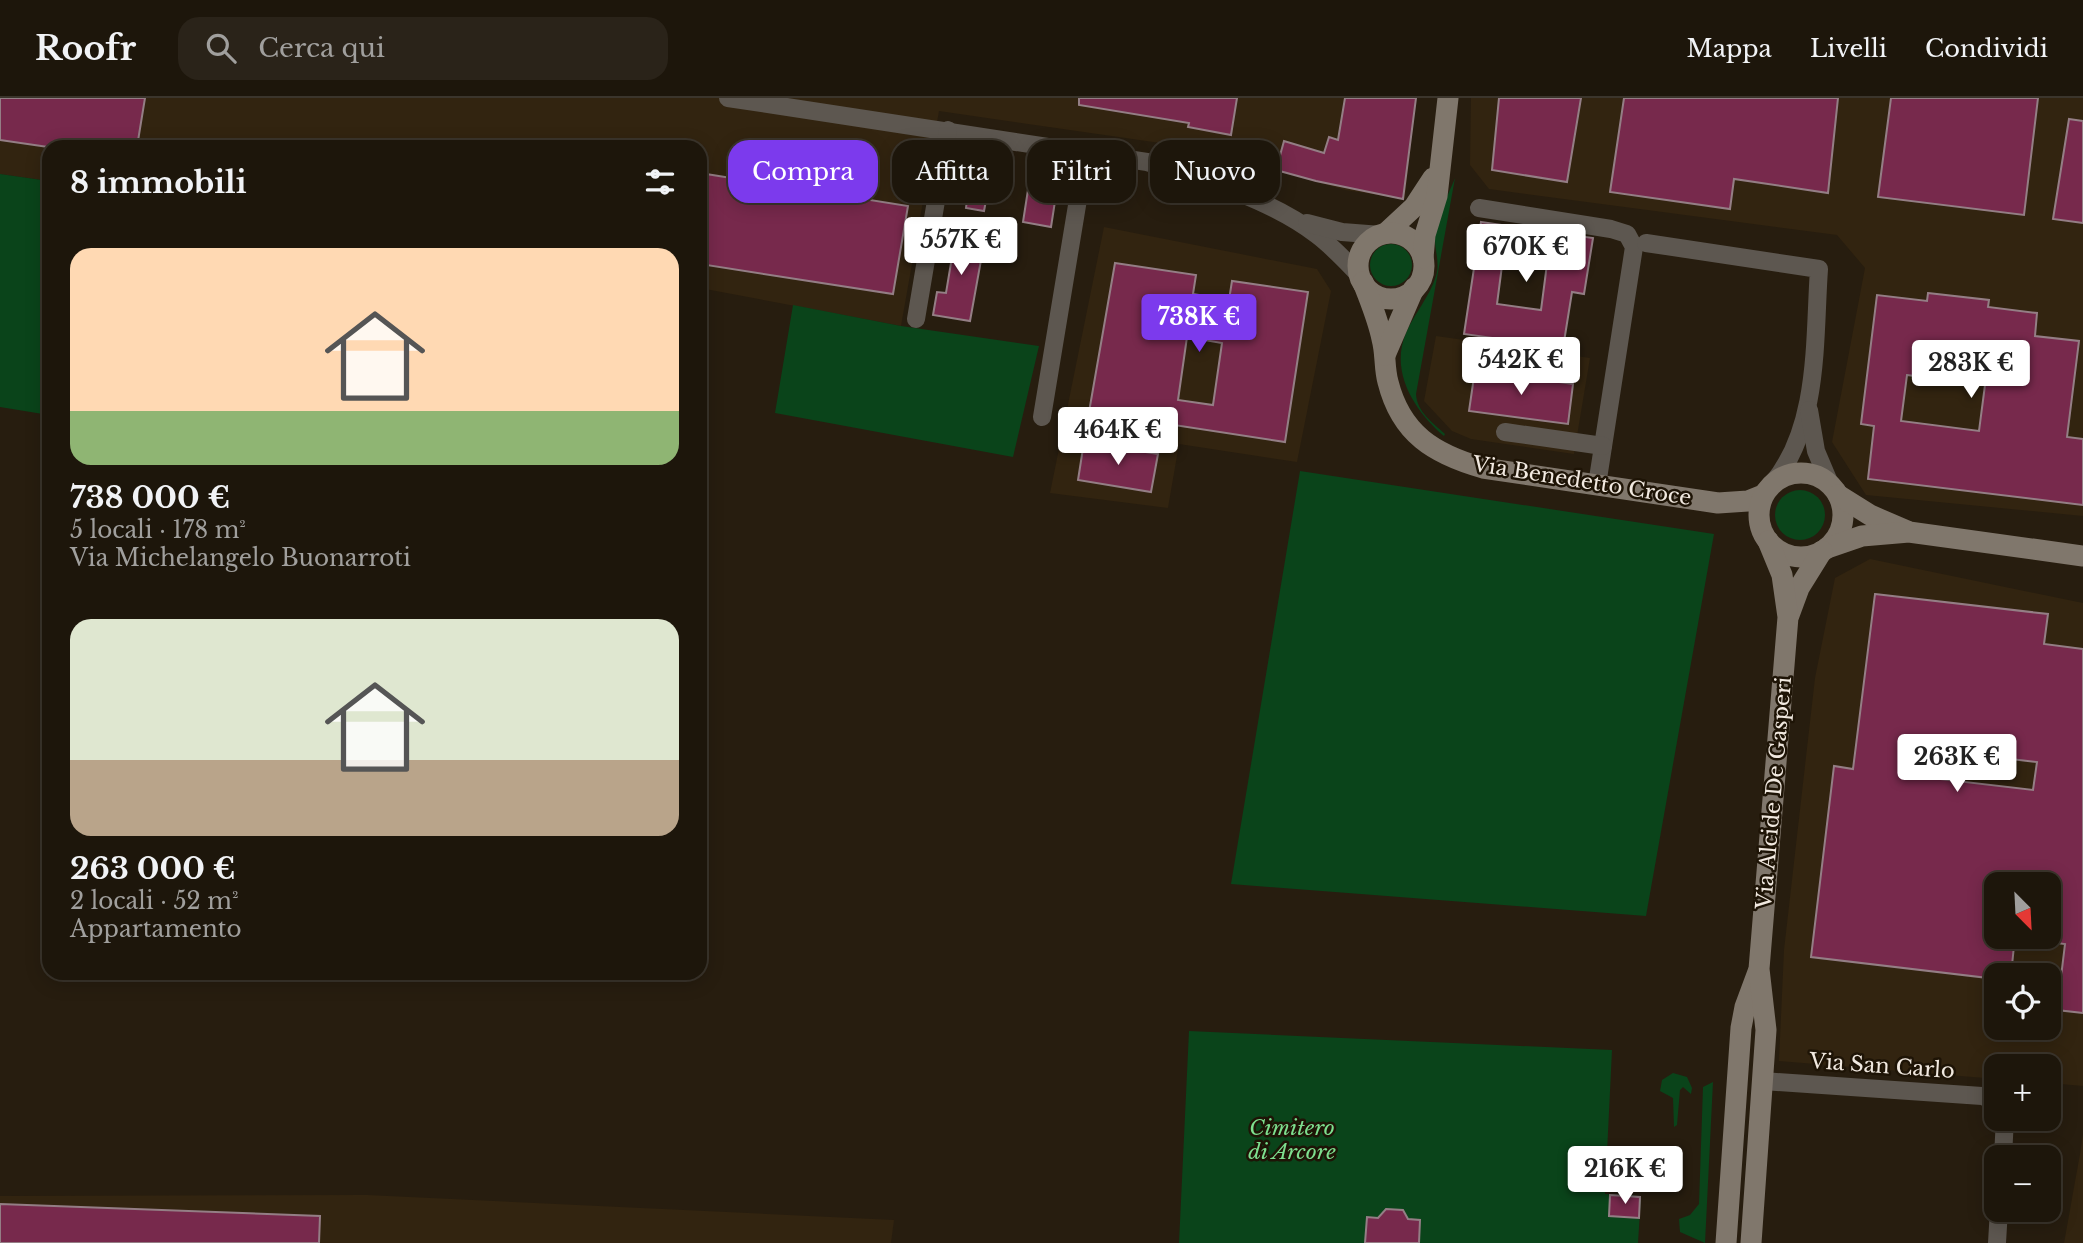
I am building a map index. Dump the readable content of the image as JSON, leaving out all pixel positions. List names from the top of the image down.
{
  "streets": {
    "street": ["Via Benedetto Croce", "Via Alcide De Gasperi", "Via San Carlo"]
  },
  "crossings": [
    ["Via Benedetto Croce", "Via Alcide De Gasperi"],
    ["Via Alcide De Gasperi", "Via San Carlo"]
  ],
  "parks": ["Cimitero di Arcore"],
  "north": "bottom right",
  "page": {
    "header": "Roofr",
    "search": "Cerca qui",
    "nav": ["Mappa", "Livelli", "Condividi"],
    "chip": [
      "Compra",
      "Affitta",
      "Filtri",
      "Nuovo"
    ],
    "heading": "8 immobili",
    "price": [
      "557K €",
      "670K €",
      "738K €",
      "542K €",
      "283K €",
      "464K €",
      "263K €",
      "216K €"
    ],
    "list": [
      {
        "name": "738 000 €",
        "note": "5 locali · 178 m² · Via Michelangelo Buonarroti"
      },
      {
        "name": "263 000 €",
        "note": "2 locali · 52 m² · Appartamento"
      }
    ],
    "map_buttons": ["+", "−"]
  }
}
